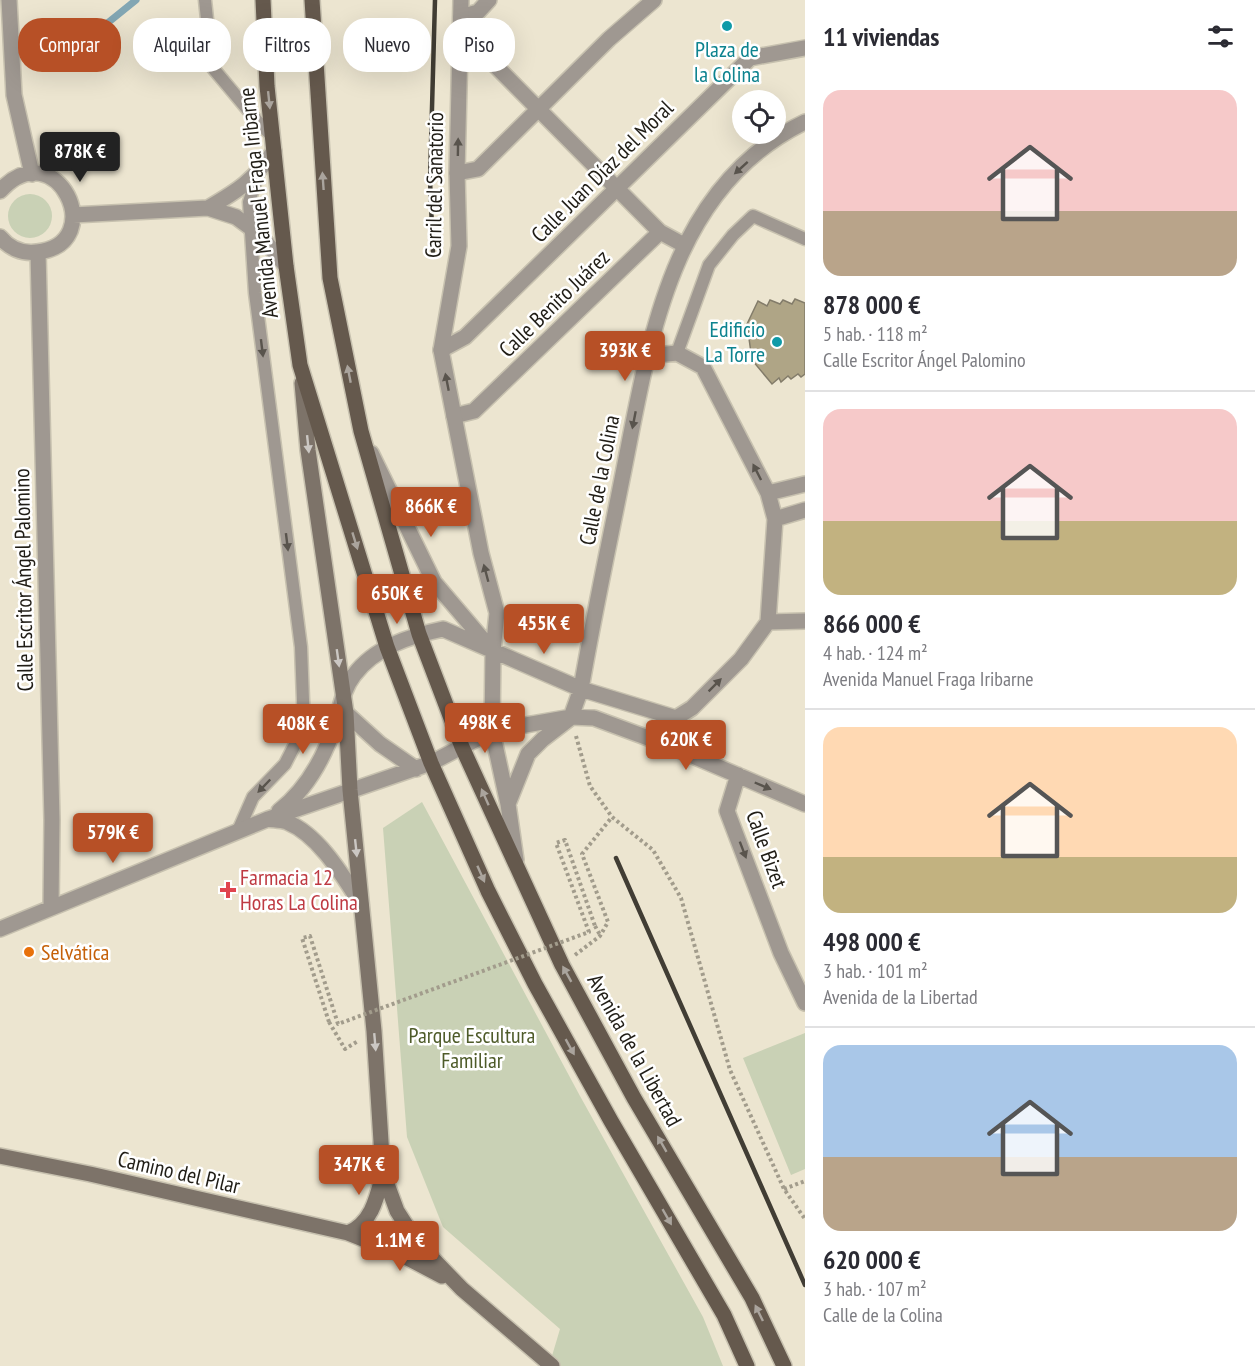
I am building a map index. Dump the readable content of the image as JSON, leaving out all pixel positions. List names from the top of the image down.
{
  "streets": {
    "main road": ["Avenida Manuel Fraga Iribarne", "Avenida de la Libertad", "Camino del Pilar"],
    "street": [
      "Calle Juan Díaz del Moral",
      "Carril del Sanatorio",
      "Calle Benito Juárez",
      "Calle de la Colina",
      "Calle Escritor Ángel Palomino",
      "Calle Bizet"
    ]
  },
  "crossings": [
    ["Calle Juan Díaz del Moral", "Carril del Sanatorio"],
    ["Carril del Sanatorio", "Calle Benito Juárez"],
    ["Carril del Sanatorio", "Avenida de la Libertad"]
  ],
  "one_way": ["Calle de la Colina", "Calle Bizet"],
  "parks": ["Parque Escultura Familiar"],
  "places": {
    "other": ["Plaza de la Colina", "Edificio La Torre", "Selvática"],
    "health": ["Farmacia 12 Horas La Colina"]
  },
  "page": {
    "heading": "11 viviendas",
    "chip": [
      "Comprar",
      "Alquilar",
      "Filtros",
      "Nuevo",
      "Piso"
    ],
    "list": [
      {
        "name": "878 000 €",
        "note": "5 hab. · 118 m² · Calle Escritor Ángel Palomino"
      },
      {
        "name": "866 000 €",
        "note": "4 hab. · 124 m² · Avenida Manuel Fraga Iribarne"
      },
      {
        "name": "498 000 €",
        "note": "3 hab. · 101 m² · Avenida de la Libertad"
      },
      {
        "name": "620 000 €",
        "note": "3 hab. · 107 m² · Calle de la Colina"
      }
    ],
    "price": [
      "878K €",
      "393K €",
      "866K €",
      "650K €",
      "455K €",
      "498K €",
      "408K €",
      "620K €",
      "579K €",
      "347K €",
      "1.1M €"
    ]
  }
}
